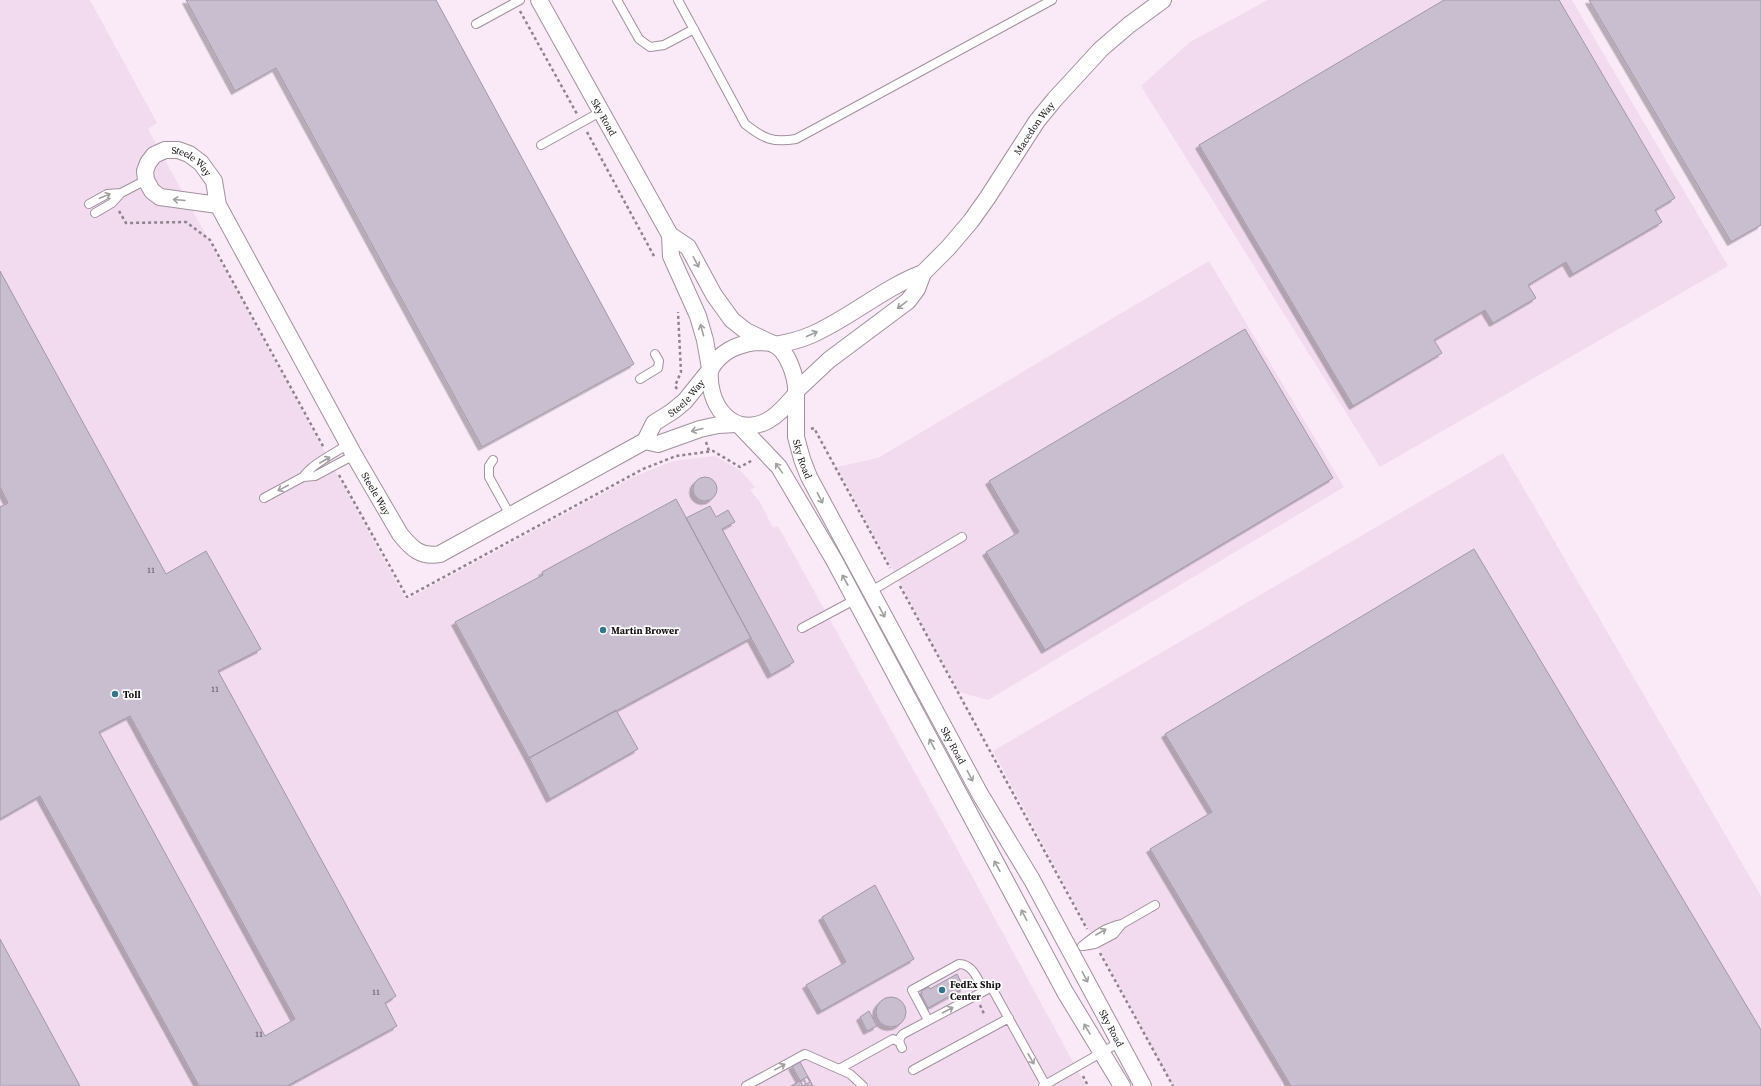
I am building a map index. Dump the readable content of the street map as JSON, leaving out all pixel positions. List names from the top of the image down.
{
  "streets": {
    "street": ["Sky Road", "Macedon Way", "Steele Way"]
  },
  "crossings": [
    ["Sky Road", "Macedon Way"],
    ["Sky Road", "Steele Way"],
    ["Macedon Way", "Steele Way"]
  ],
  "places": ["Martin Brower", "Toll", "FedEx Ship Center"],
  "house_numbers": [
    "11",
    "11",
    "11",
    "11"
  ]
}
